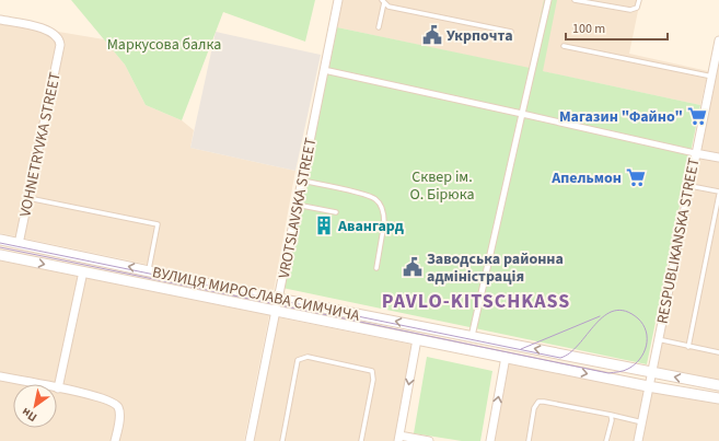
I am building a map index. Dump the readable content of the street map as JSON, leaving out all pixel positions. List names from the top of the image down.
{
  "streets": {
    "street": [
      "VOHNETRYVKA STREET",
      "VROTSLAVSKA STREET",
      "RESPUBLIKANSKA STREET",
      "ВУЛИЦЯ МИРОСЛАВА СИМЧИЧА"
    ]
  },
  "crossings": [
    ["VOHNETRYVKA STREET", "ВУЛИЦЯ МИРОСЛАВА СИМЧИЧА"],
    ["VROTSLAVSKA STREET", "ВУЛИЦЯ МИРОСЛАВА СИМЧИЧА"],
    ["RESPUBLIKANSKA STREET", "ВУЛИЦЯ МИРОСЛАВА СИМЧИЧА"]
  ],
  "districts": ["PAVLO-KITSCHKASS"],
  "parks": ["Маркусова балка", "Сквер ім. О. Бірюка"],
  "places": {
    "public building": ["Укрпочта", "Заводська районна адміністрація"],
    "supermarket": ["Магазин \"Файно\"", "Апельмон"],
    "building": ["Авангард"]
  },
  "scale_bar": "100 m",
  "north": "bottom left"
}
